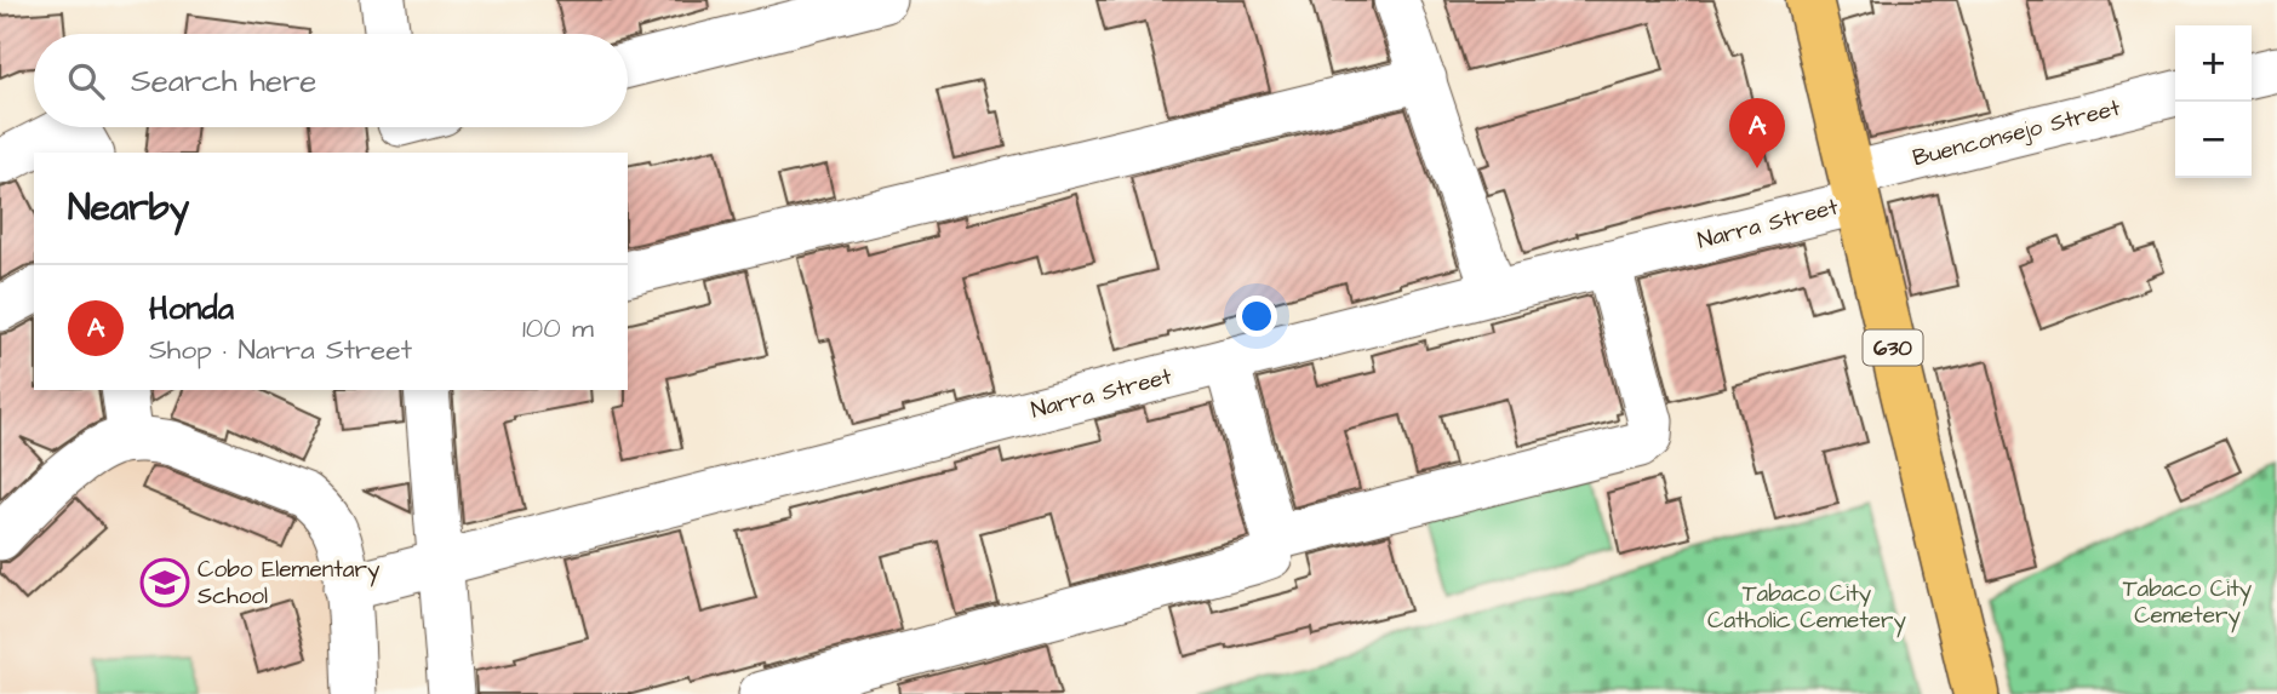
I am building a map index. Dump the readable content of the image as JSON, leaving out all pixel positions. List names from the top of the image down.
{
  "streets": {
    "main road": ["630"],
    "street": ["Buenconsejo Street", "Narra Street"]
  },
  "crossings": [
    ["Buenconsejo Street", "Narra Street"],
    ["Buenconsejo Street", "630"],
    ["Narra Street", "630"]
  ],
  "parks": ["Tabaco City Cemetery", "Tabaco City Catholic Cemetery"],
  "places": {
    "school or university": ["Cobo Elementary School"]
  },
  "page": {
    "map_buttons": ["+", "−"],
    "search": "Search here",
    "pins": "A",
    "heading": "Nearby",
    "list": [
      {
        "mark": "A",
        "name": "Honda",
        "note": "Shop · Narra Street",
        "value": "100 m"
      }
    ]
  }
}
